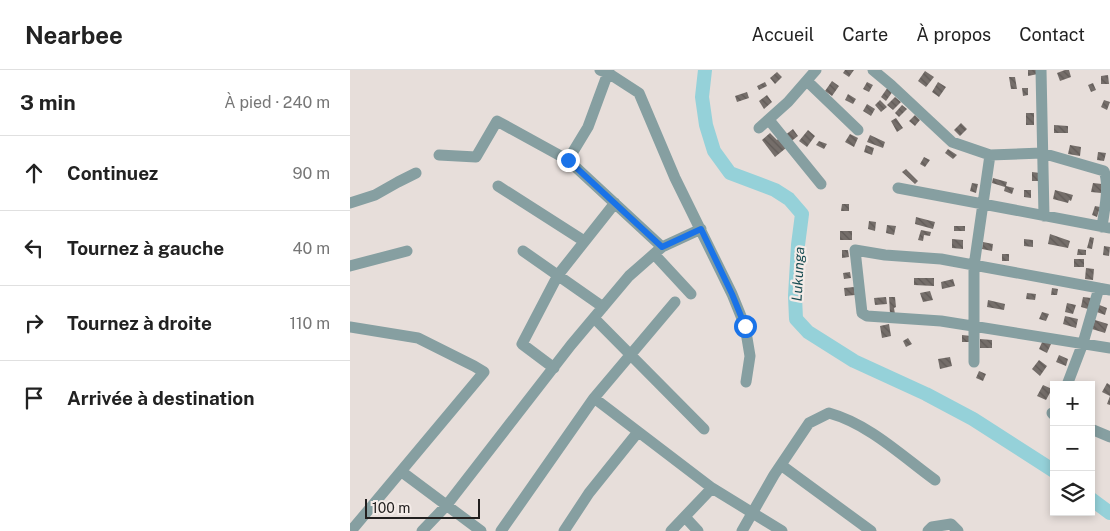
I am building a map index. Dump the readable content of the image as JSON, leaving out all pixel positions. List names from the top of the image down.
{
  "water": ["Lukunga"],
  "scale_bar": "100 m",
  "page": {
    "header": "Nearbee",
    "nav": [
      "Accueil",
      "Carte",
      "À propos",
      "Contact"
    ],
    "heading": ["3 min", "À pied · 240 m"],
    "list": [
      ["Continuez", "90 m"],
      ["Tournez à gauche", "40 m"],
      ["Tournez à droite", "110 m"],
      "Arrivée à destination"
    ],
    "map_buttons": ["+", "−"],
    "scale": "100 m"
  }
}
